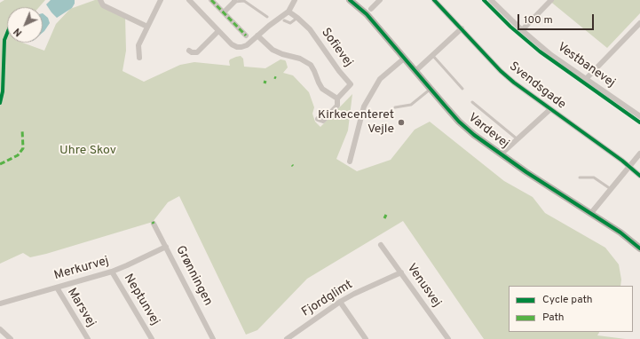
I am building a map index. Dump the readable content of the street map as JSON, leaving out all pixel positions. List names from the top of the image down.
{
  "streets": {
    "street": [
      "Sofievej",
      "Vestbanevej",
      "Svendsgade",
      "Vardevej",
      "Merkurvej",
      "Grønningen",
      "Venusvej",
      "Fjordglimt",
      "Neptunvej",
      "Marsvej"
    ]
  },
  "crossings": [
    ["Merkurvej", "Grønningen"],
    ["Merkurvej", "Neptunvej"],
    ["Merkurvej", "Marsvej"],
    ["Venusvej", "Fjordglimt"]
  ],
  "parks": ["Uhre Skov"],
  "places": ["Kirkecenteret Vejle"],
  "legend": ["Cycle path", "Path"],
  "scale_bar": "100 m",
  "north": "bottom left"
}
